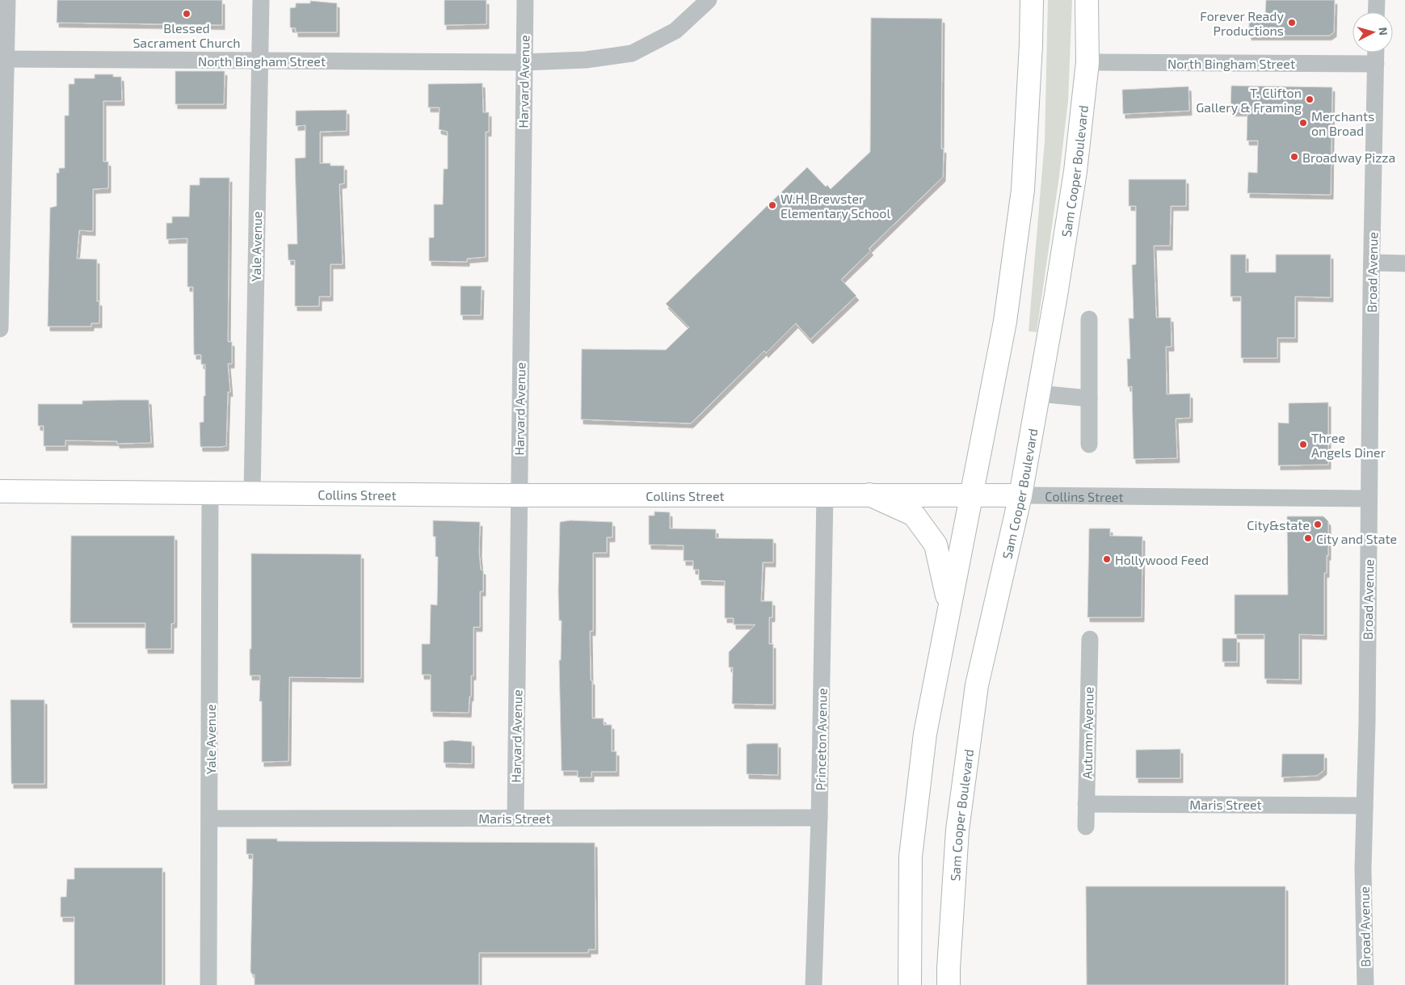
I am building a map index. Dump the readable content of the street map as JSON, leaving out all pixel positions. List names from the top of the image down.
{
  "streets": {
    "main road": ["Sam Cooper Boulevard", "Collins Street"],
    "street": [
      "North Bingham Street",
      "Harvard Avenue",
      "Yale Avenue",
      "Broad Avenue",
      "Autumn Avenue",
      "Princeton Avenue",
      "Maris Street"
    ]
  },
  "crossings": [
    ["North Bingham Street", "Harvard Avenue"],
    ["North Bingham Street", "Sam Cooper Boulevard"],
    ["North Bingham Street", "Yale Avenue"],
    ["North Bingham Street", "Broad Avenue"],
    ["Harvard Avenue", "Collins Street"],
    ["Harvard Avenue", "Maris Street"],
    ["Sam Cooper Boulevard", "Collins Street"],
    ["Yale Avenue", "Collins Street"],
    ["Yale Avenue", "Maris Street"],
    ["Broad Avenue", "Collins Street"],
    ["Broad Avenue", "Maris Street"],
    ["Collins Street", "Princeton Avenue"],
    ["Autumn Avenue", "Maris Street"],
    ["Princeton Avenue", "Maris Street"]
  ],
  "places": [
    "Blessed Sacrament Church",
    "Forever Ready Productions",
    "T. Clifton Gallery & Framing",
    "Merchants on Broad",
    "Broadway Pizza",
    "W.H. Brewster Elementary School",
    "Three Angels Diner",
    "City&state",
    "City and State",
    "Hollywood Feed"
  ],
  "north": "right"
}
